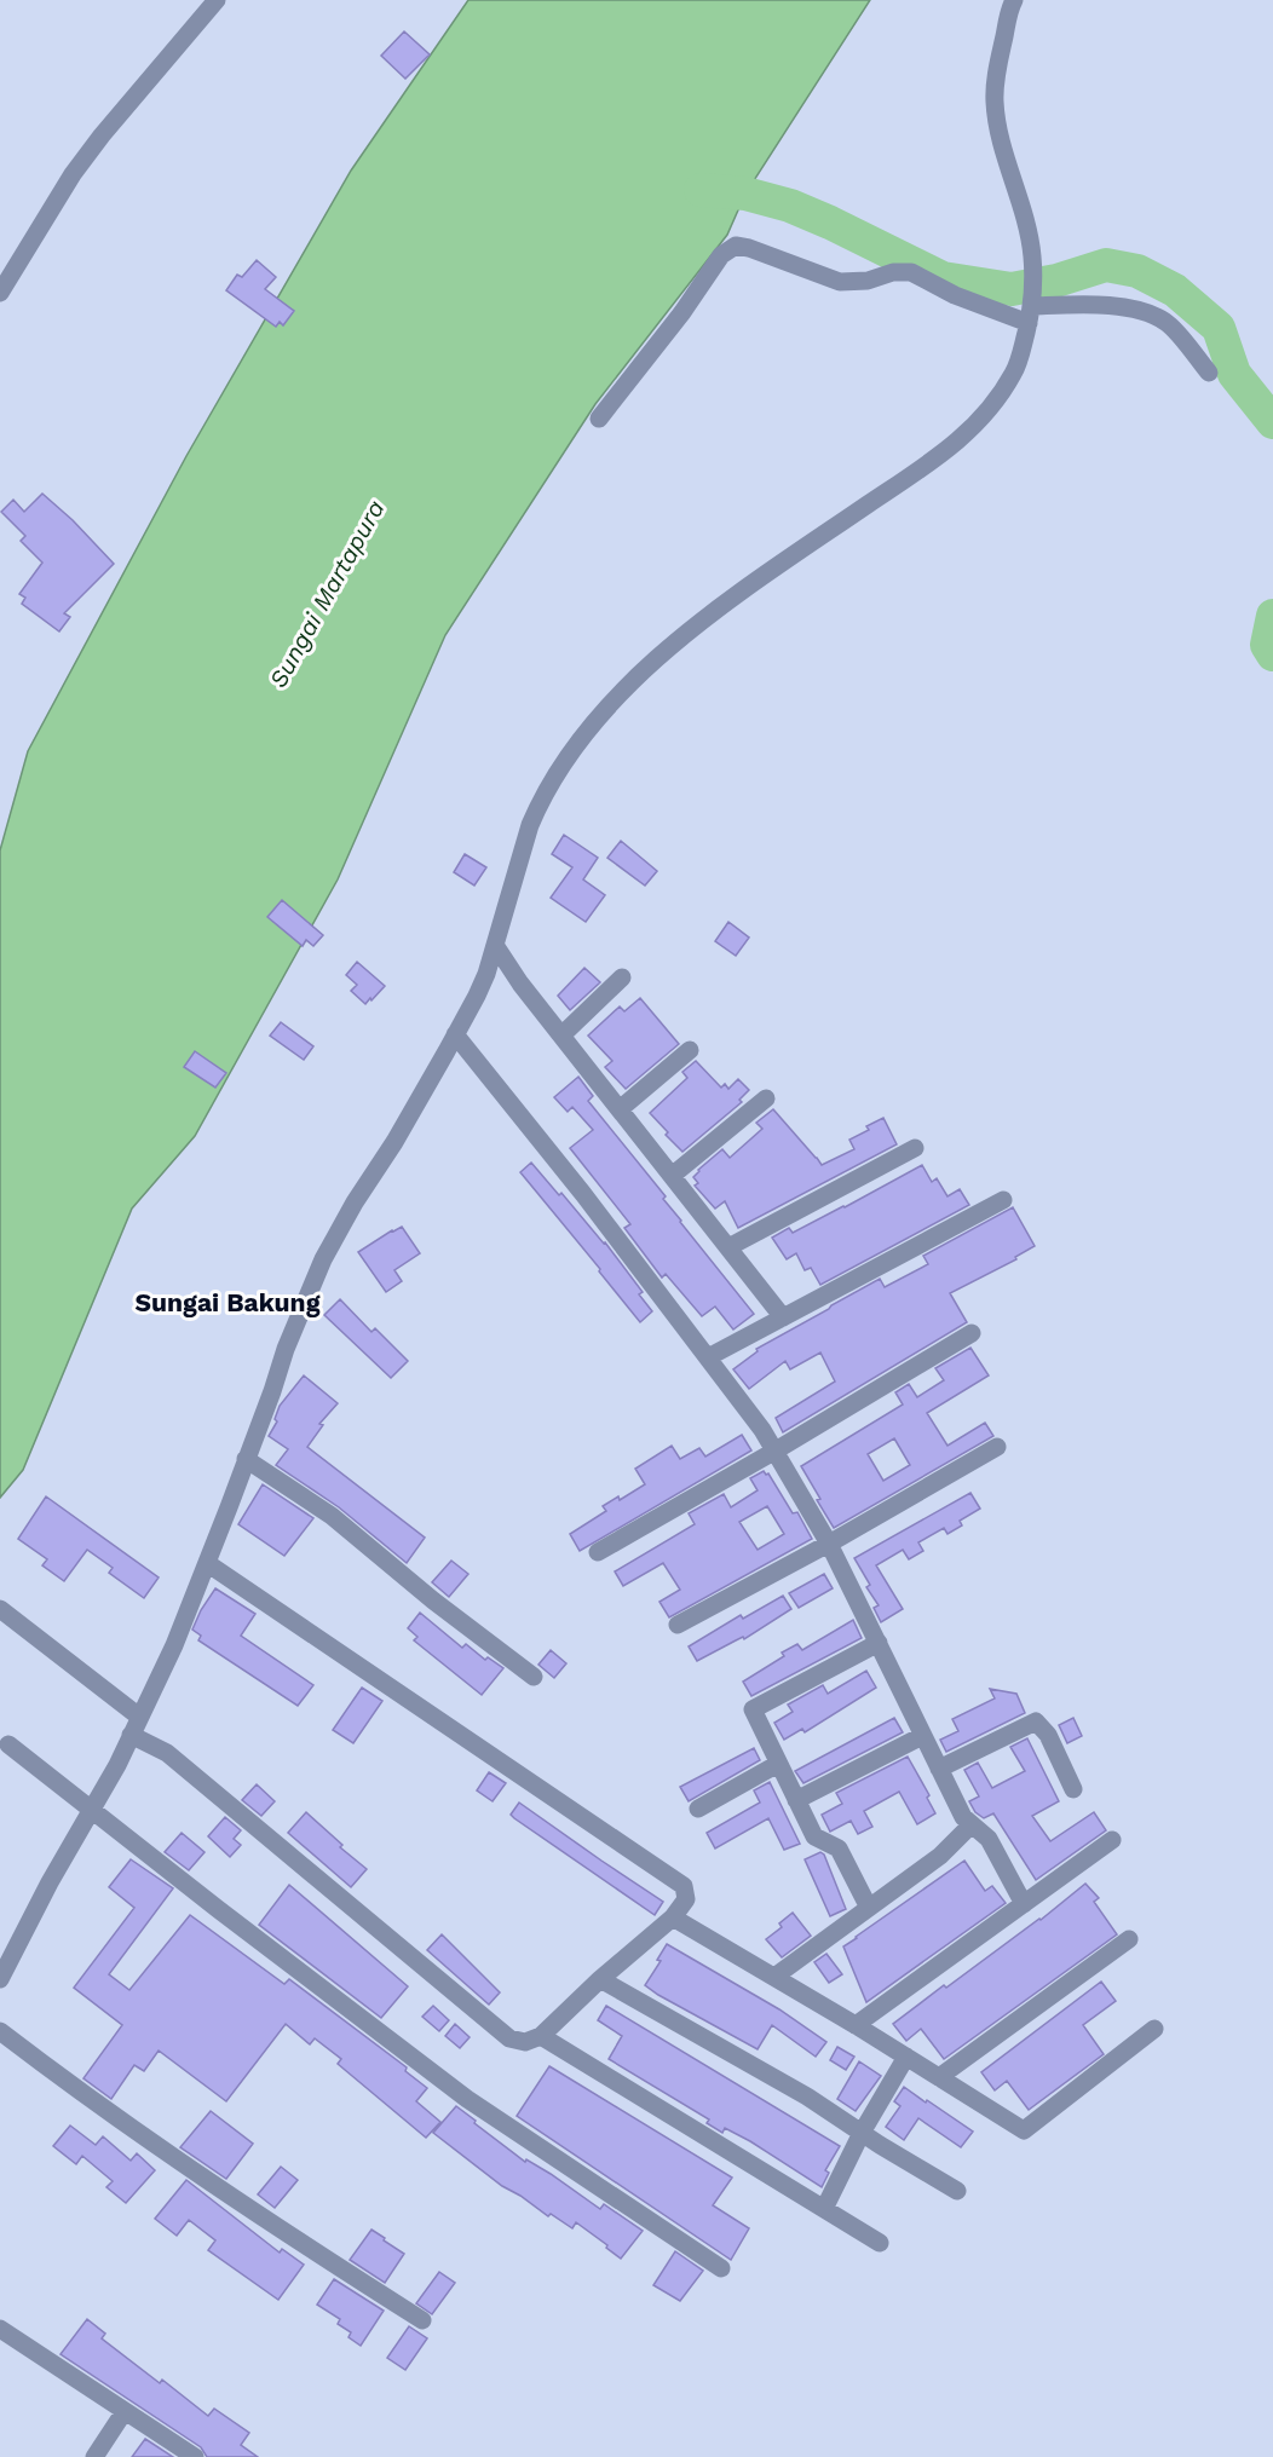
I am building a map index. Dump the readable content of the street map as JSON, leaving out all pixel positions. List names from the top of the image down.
{
  "districts": ["Sungai Bakung"],
  "water": ["Sungai Martapura"]
}
